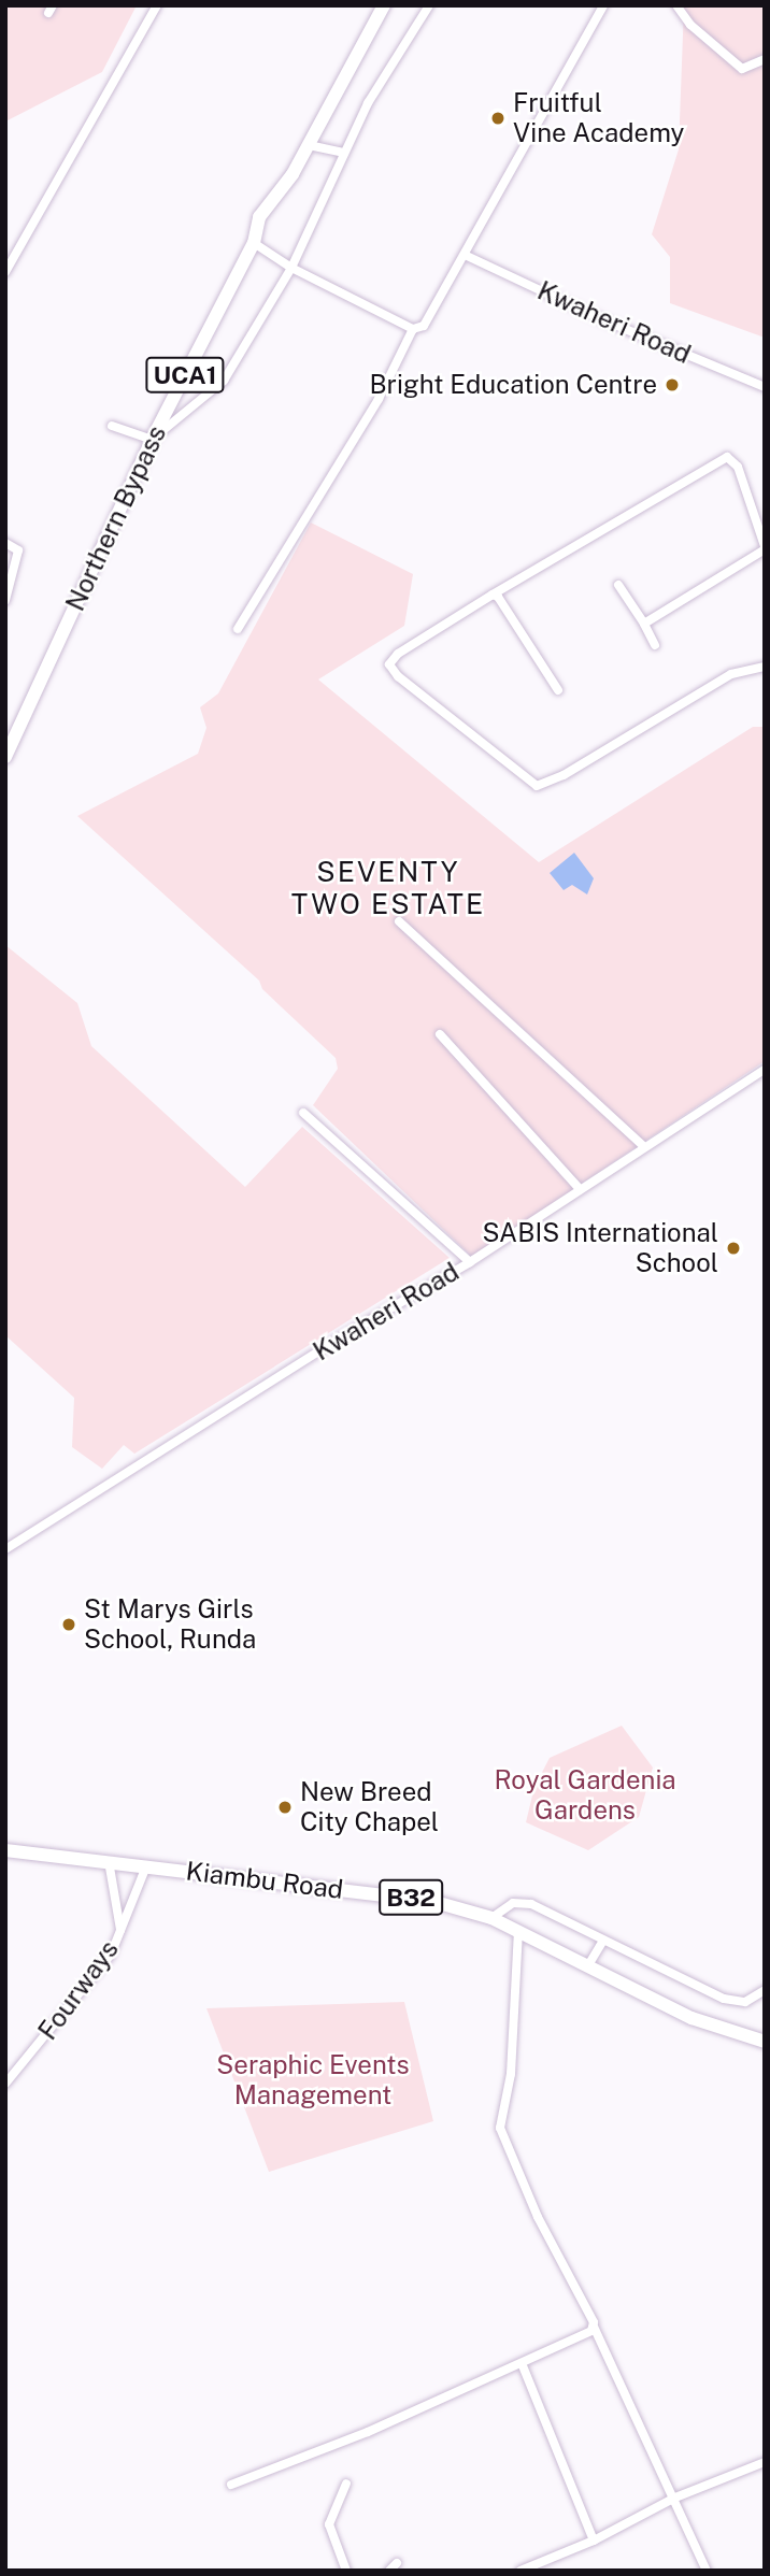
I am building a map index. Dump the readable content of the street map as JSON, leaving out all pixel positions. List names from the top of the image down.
{
  "streets": {
    "main road": [
      "UCA1",
      "Northern Bypass",
      "Kiambu Road",
      "B32"
    ],
    "street": ["Kwaheri Road", "Fourways"]
  },
  "crossings": [
    ["Kiambu Road", "Fourways"]
  ],
  "districts": ["SEVENTY TWO ESTATE"],
  "parks": ["Royal Gardenia Gardens", "Seraphic Events Management"],
  "places": [
    "Fruitful Vine Academy",
    "Bright Education Centre",
    "SABIS International School",
    "St Marys Girls School, Runda",
    "New Breed City Chapel"
  ]
}
